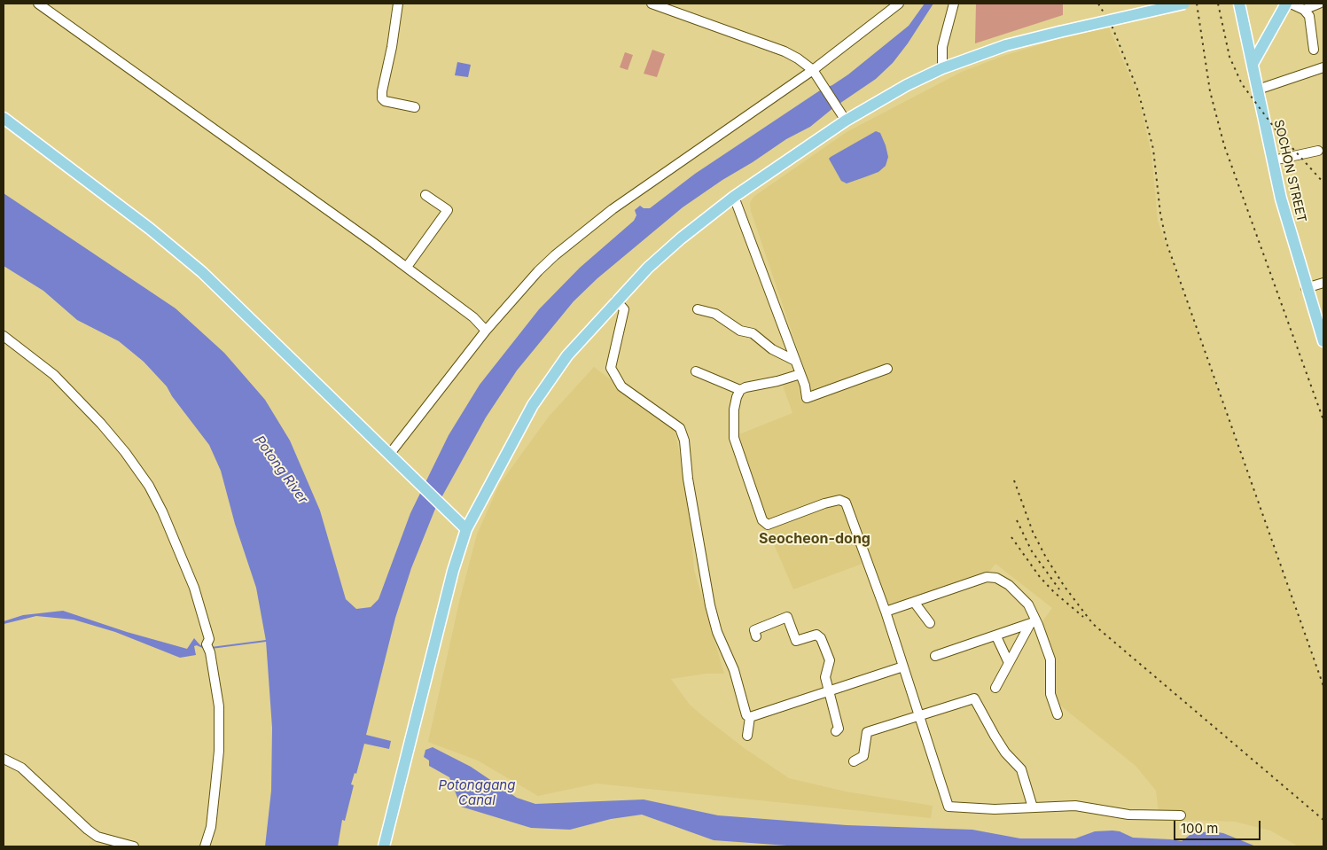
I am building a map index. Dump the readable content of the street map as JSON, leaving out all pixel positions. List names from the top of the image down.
{
  "streets": {
    "main road": ["SOCHON STREET"]
  },
  "districts": ["Seocheon-dong"],
  "water": ["Potong River", "Potonggang Canal"],
  "scale_bar": "100 m"
}
